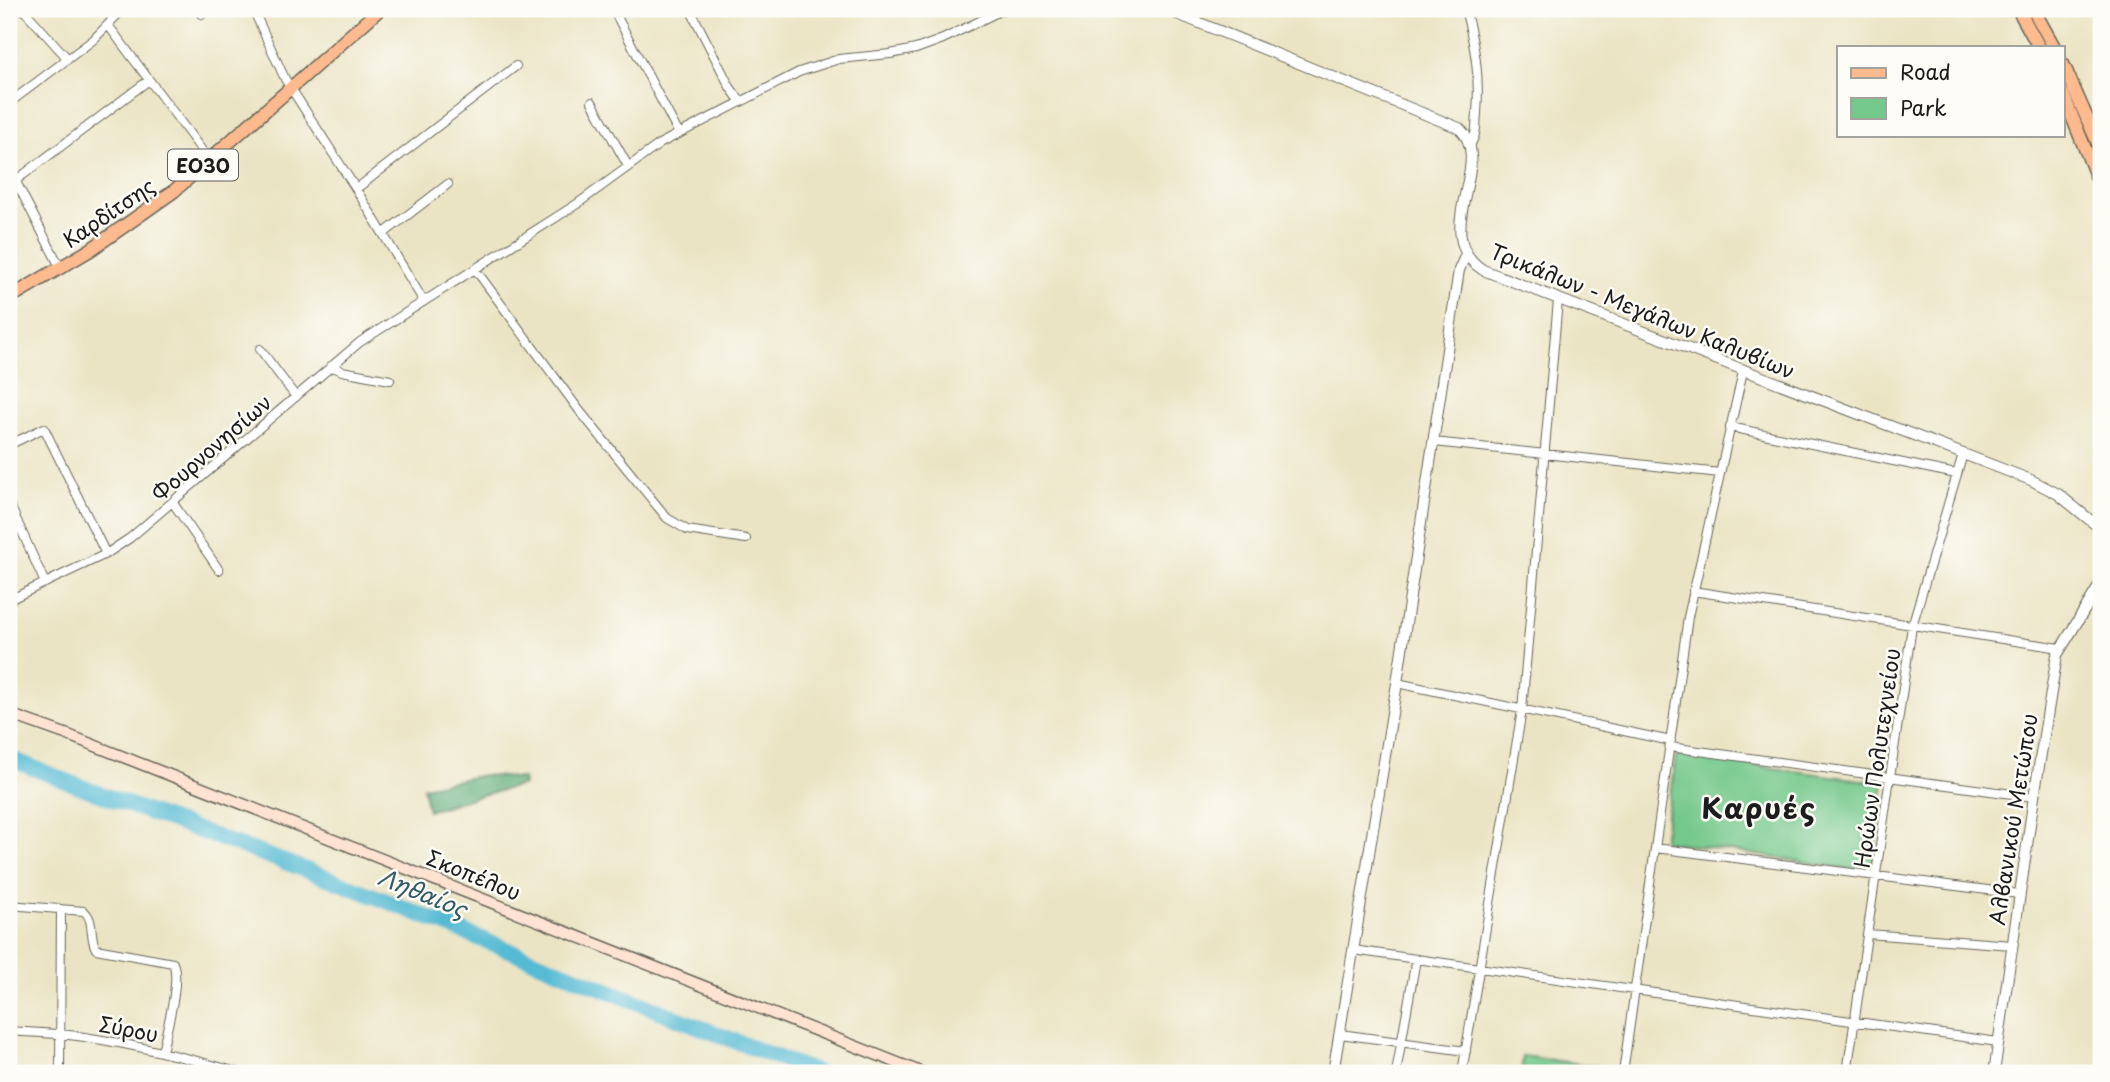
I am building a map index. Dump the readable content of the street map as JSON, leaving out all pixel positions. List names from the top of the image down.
{
  "streets": {
    "main road": ["ΕΟ30", "Καρδίτσης", "Σκοπέλου"],
    "street": [
      "Τρικάλων - Μεγάλων Καλυβίων",
      "Φουρνονησίων",
      "Ηρώων Πολυτεχνείου",
      "Αλβανικού Μετώπου",
      "Σύρου"
    ]
  },
  "crossings": [
    ["Τρικάλων - Μεγάλων Καλυβίων", "Ηρώων Πολυτεχνείου"]
  ],
  "districts": ["Καρυές"],
  "water": ["Ληθαίος"],
  "legend": ["Road", "Park"]
}
